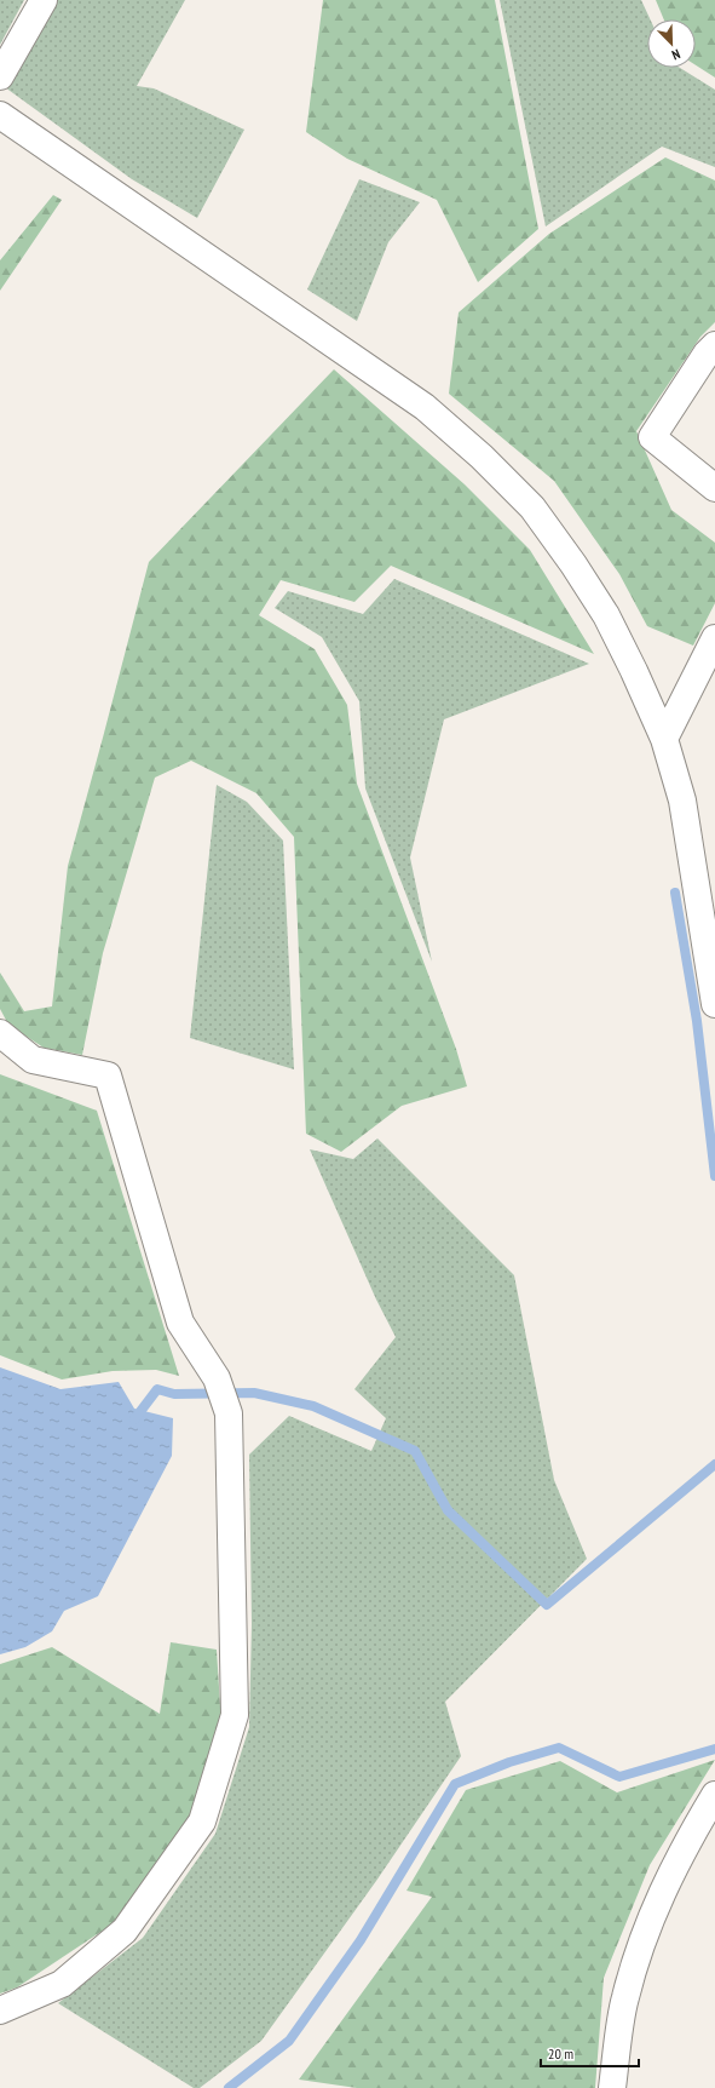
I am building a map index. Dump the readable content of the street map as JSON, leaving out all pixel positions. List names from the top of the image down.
{
  "scale_bar": "20 m",
  "north": "bottom right"
}
